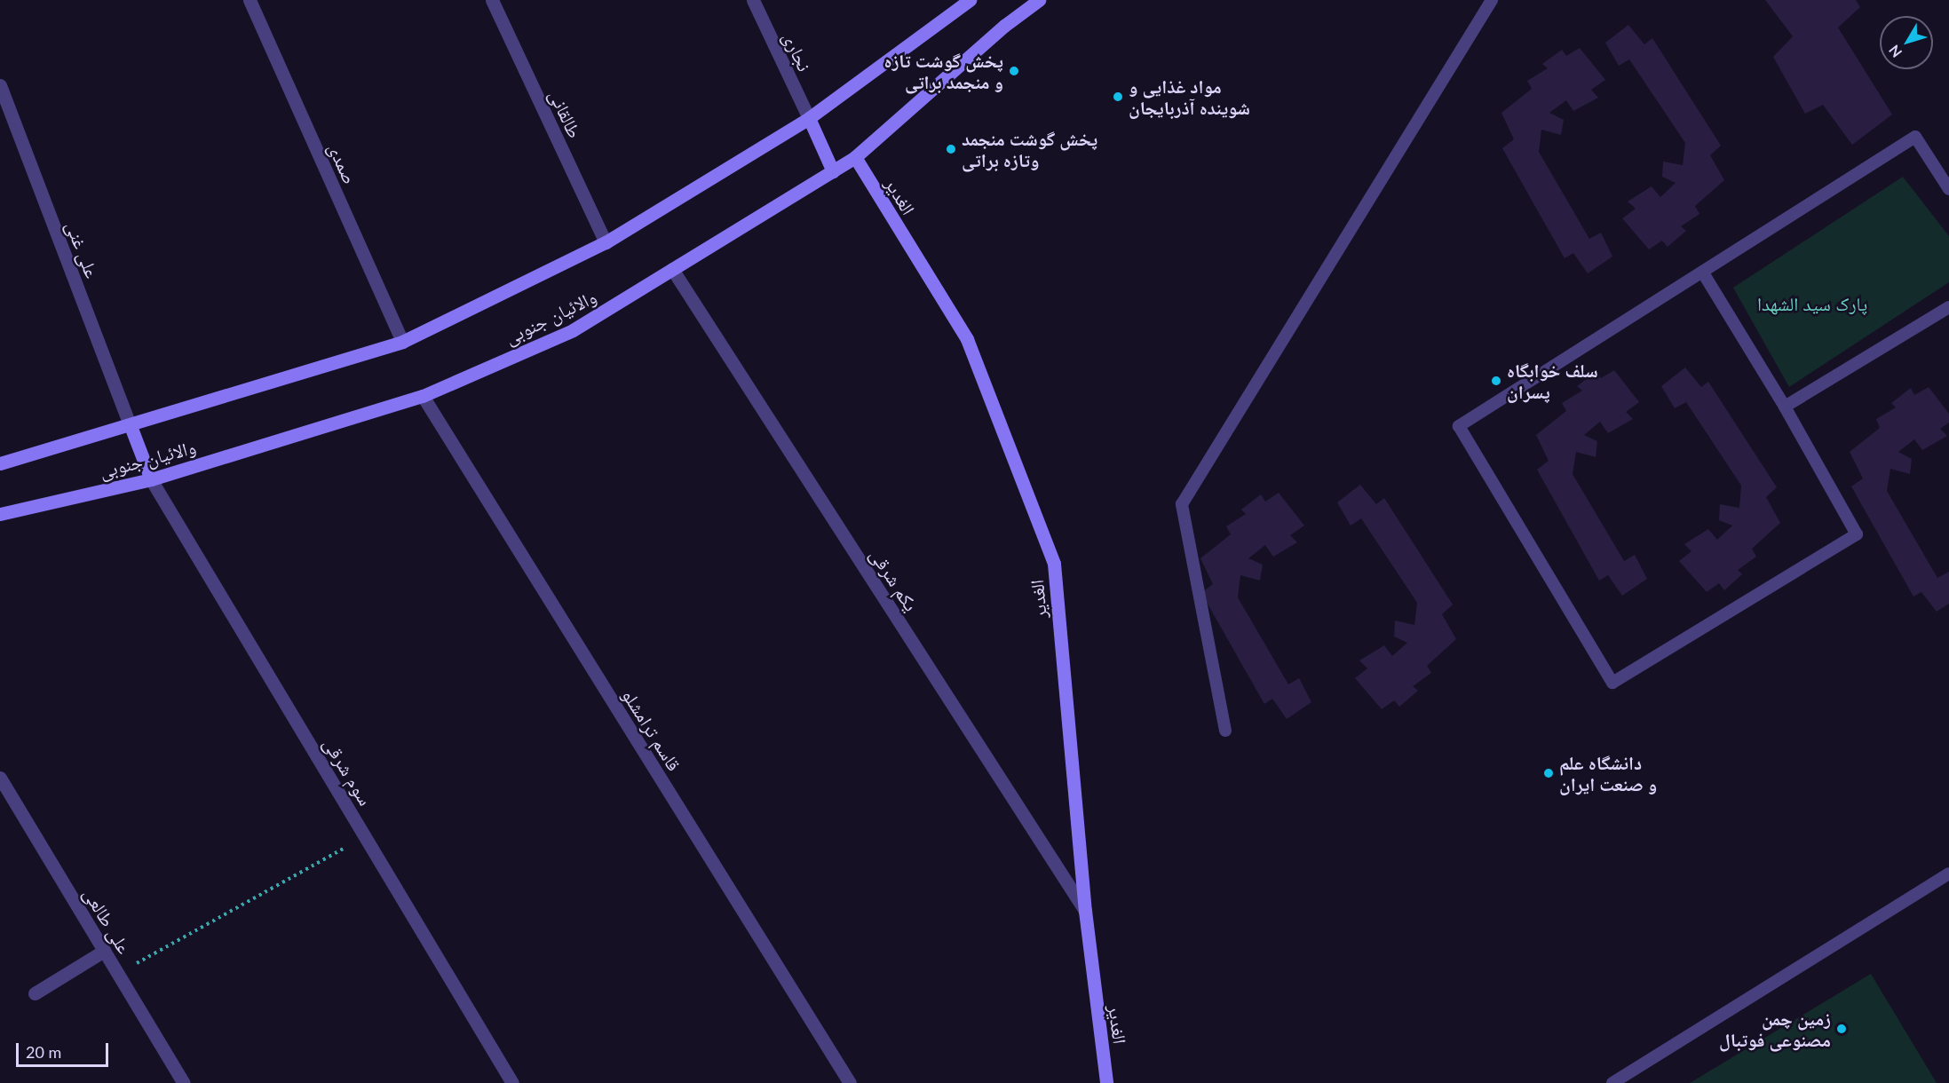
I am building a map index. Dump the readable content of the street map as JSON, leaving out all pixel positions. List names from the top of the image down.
{
  "streets": {
    "main road": ["الغدیر", "والائیان جنوبی"],
    "street": [
      "نجاری",
      "طالقانی",
      "صمدی",
      "علی غنی",
      "یکم شرقی",
      "قاسم ترامشلو",
      "سوم شرقی",
      "علی طالعی"
    ]
  },
  "crossings": [
    ["نجاری", "والائیان جنوبی"],
    ["طالقانی", "والائیان جنوبی"],
    ["صمدی", "والائیان جنوبی"],
    ["الغدیر", "والائیان جنوبی"],
    ["الغدیر", "یکم شرقی"],
    ["علی غنی", "والائیان جنوبی"],
    ["والائیان جنوبی", "یکم شرقی"],
    ["والائیان جنوبی", "قاسم ترامشلو"],
    ["والائیان جنوبی", "سوم شرقی"]
  ],
  "parks": ["پارک سید الشهدا"],
  "places": [
    "پخش گوشت تازه و منجمد براتی",
    "مواد غذایی و شوینده آذربایجان",
    "پخش گوشت منجمد وتازه براتی",
    "سلف خوابگاه پسران",
    "دانشگاه علم و صنعت ایران",
    "زمین چمن مصنوعی فوتبال"
  ],
  "scale_bar": "20 m",
  "north": "bottom left"
}
